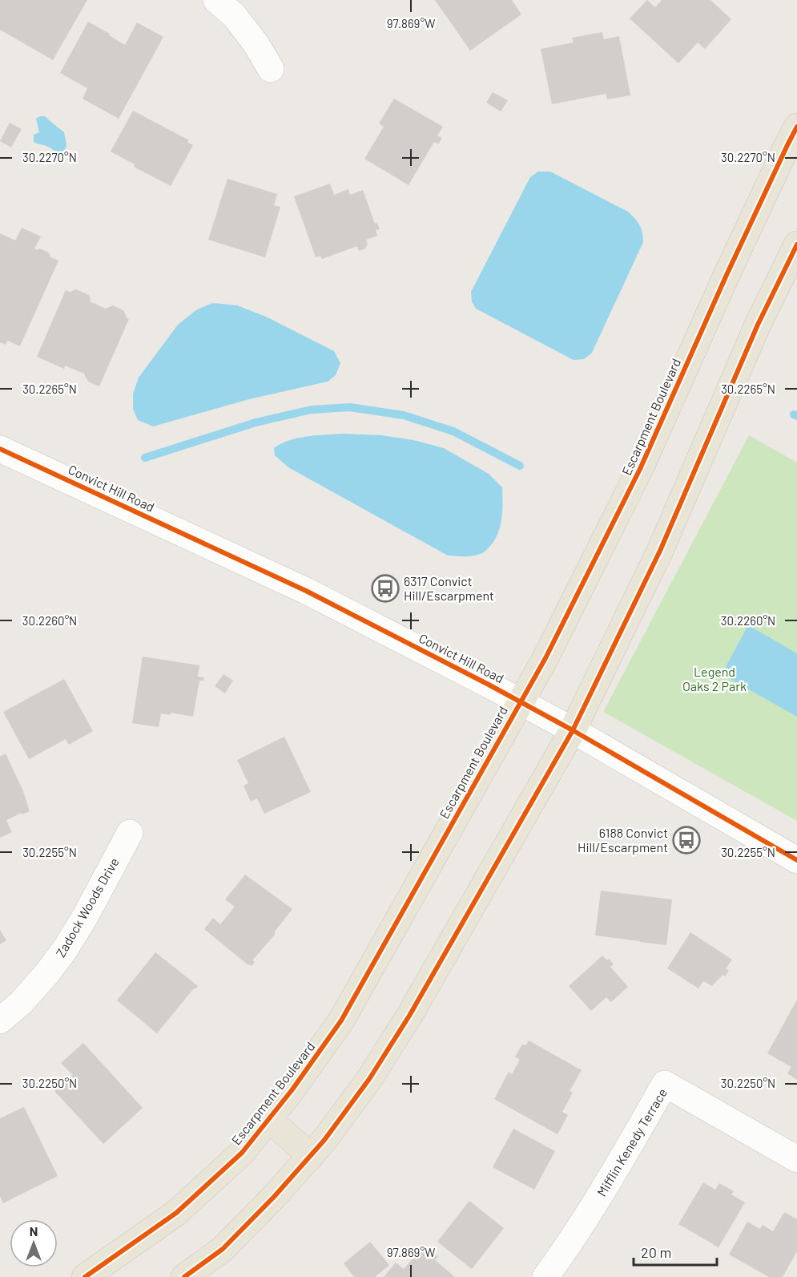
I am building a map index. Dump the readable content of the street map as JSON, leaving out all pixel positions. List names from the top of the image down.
{
  "streets": {
    "main road": ["Escarpment Boulevard"],
    "street": ["Convict Hill Road", "Zadock Woods Drive", "Mifflin Kenedy Terrace"]
  },
  "crossings": [
    ["Escarpment Boulevard", "Convict Hill Road"]
  ],
  "parks": ["Legend Oaks 2 Park"],
  "places": {
    "bus stop": ["6317 Convict Hill/Escarpment", "6188 Convict Hill/Escarpment"]
  },
  "scale_bar": "20 m",
  "north": "top",
  "coordinates": [
    "97.869°W",
    "30.2270°N",
    "30.2265°N",
    "30.2260°N",
    "30.2255°N",
    "30.2250°N"
  ]
}
